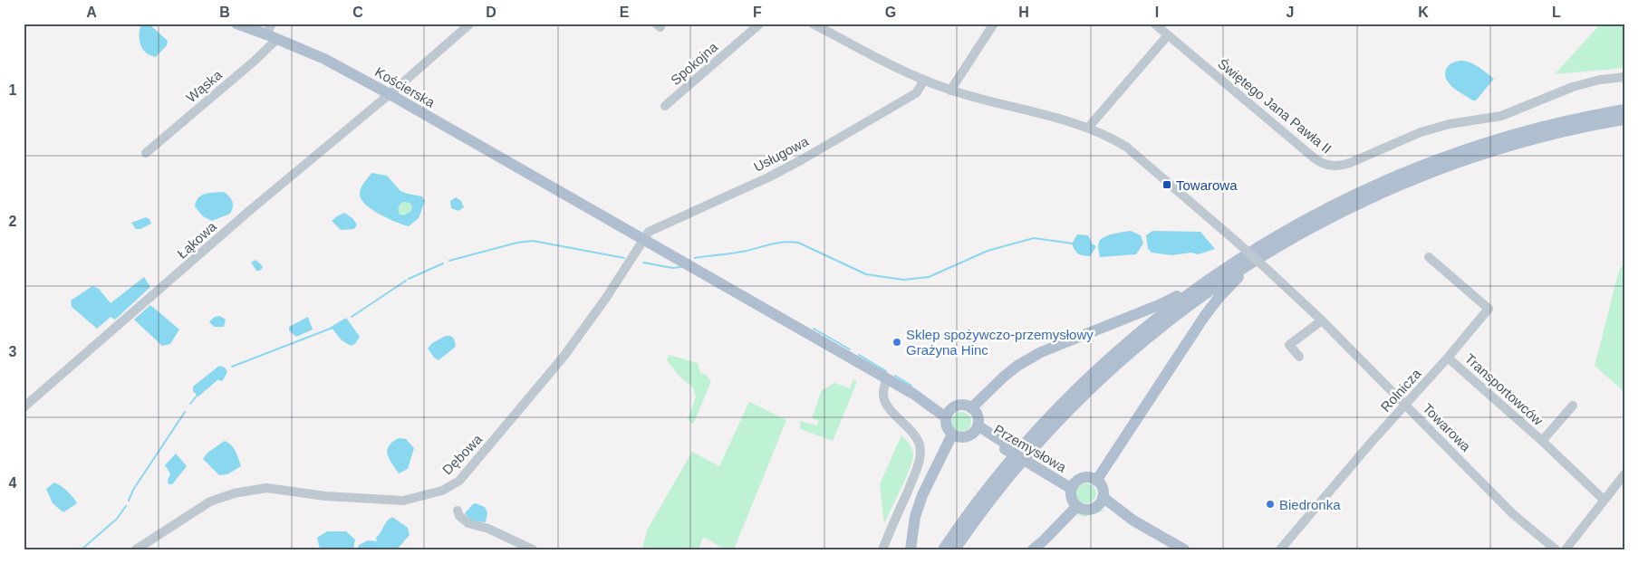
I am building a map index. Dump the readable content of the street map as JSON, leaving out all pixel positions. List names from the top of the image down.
{
  "streets": {
    "main road": ["Kościerska", "Przemysłowa"],
    "street": [
      "Spokojna",
      "Wąska",
      "Świętego Jana Pawła II",
      "Usługowa",
      "Łąkowa",
      "Transportowców",
      "Rolnicza",
      "Towarowa",
      "Dębowa"
    ]
  },
  "crossings": [
    ["Wąska", "Kościerska"],
    ["Kościerska", "Usługowa"],
    ["Kościerska", "Łąkowa"],
    ["Kościerska", "Dębowa"],
    ["Usługowa", "Towarowa"],
    ["Usługowa", "Dębowa"],
    ["Transportowców", "Rolnicza"],
    ["Rolnicza", "Towarowa"]
  ],
  "places": {
    "transit": ["Towarowa"],
    "other": ["Sklep spożywczo-przemysłowy Grażyna Hinc", "Biedronka"]
  },
  "grid": {
    "columns": [
      "A",
      "B",
      "C",
      "D",
      "E",
      "F",
      "G",
      "H",
      "I",
      "J",
      "K",
      "L"
    ],
    "rows": [
      "1",
      "2",
      "3",
      "4"
    ]
  }
}
